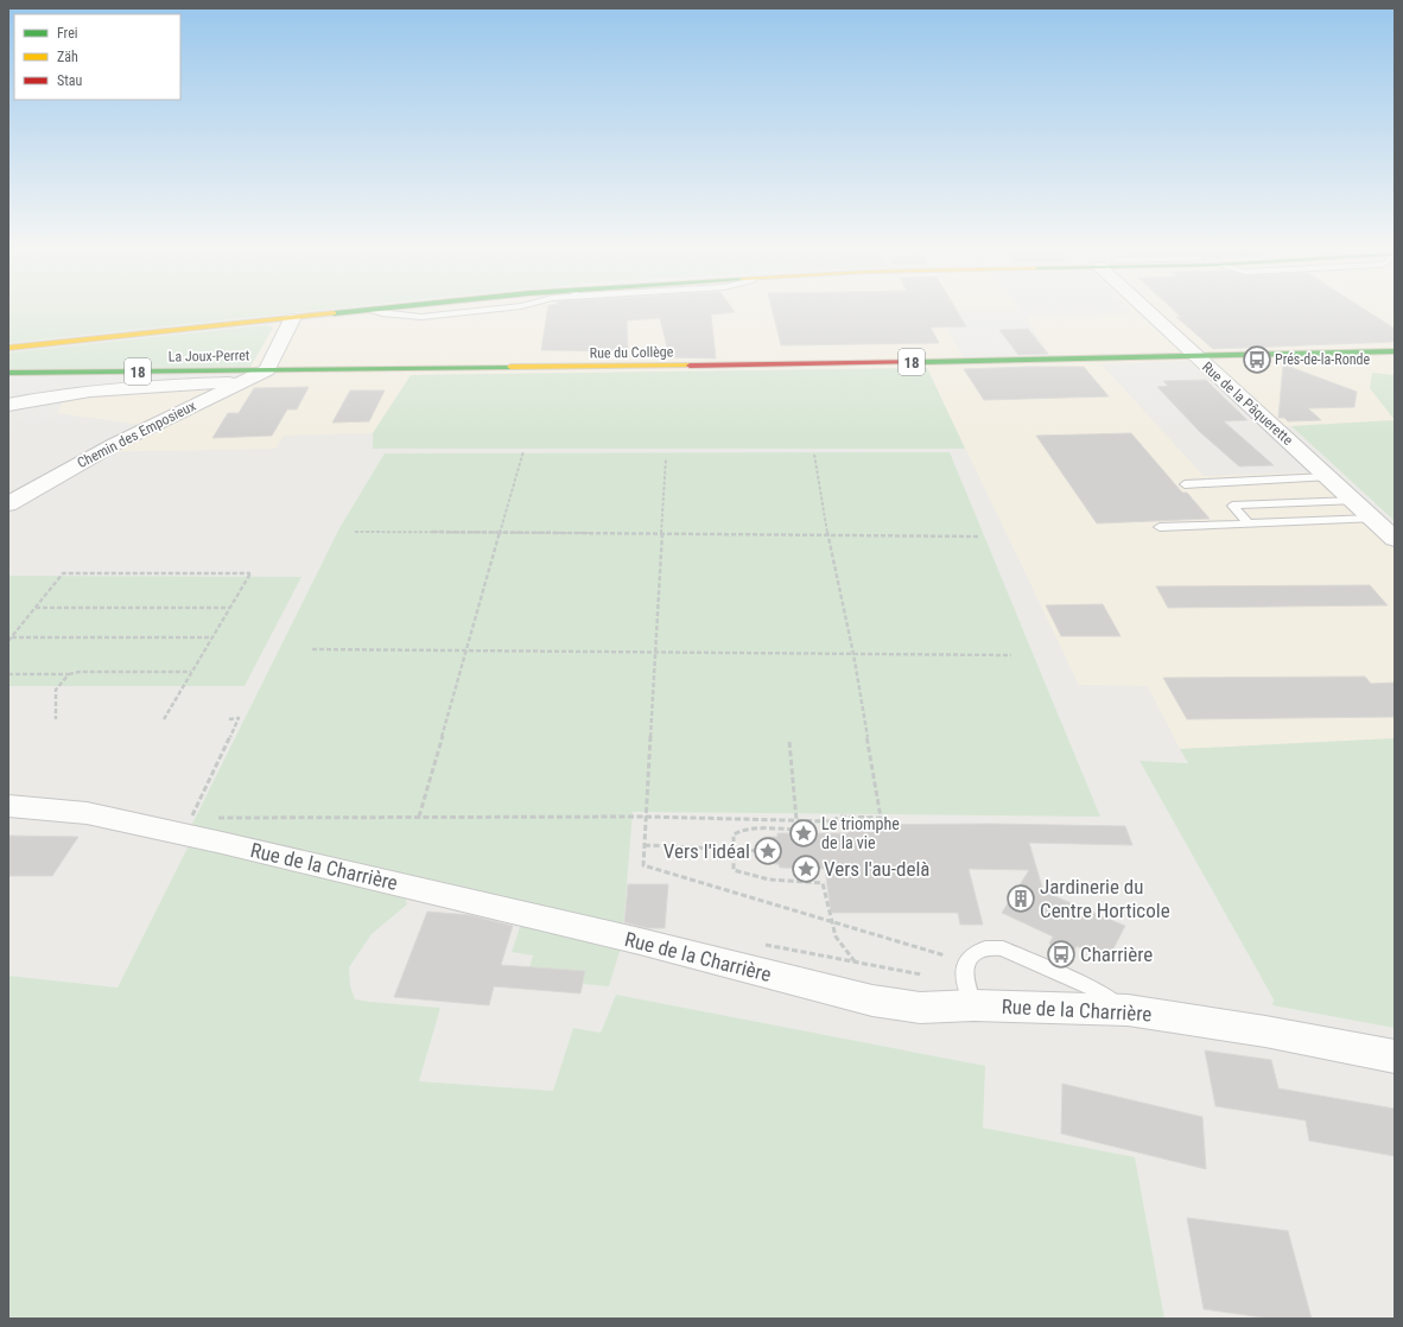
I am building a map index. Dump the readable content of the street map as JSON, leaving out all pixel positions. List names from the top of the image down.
{
  "streets": {
    "main road": ["Rue du Collège", "La Joux-Perret", "18"],
    "street": ["Rue de la Pâquerette", "Chemin des Emposieux", "Rue de la Charrière"]
  },
  "crossings": [
    ["Rue du Collège", "La Joux-Perret"],
    ["Rue du Collège", "Rue de la Pâquerette"],
    ["Rue du Collège", "Chemin des Emposieux"],
    ["La Joux-Perret", "18"],
    ["La Joux-Perret", "Chemin des Emposieux"]
  ],
  "places": {
    "bus stop": ["Prés-de-la-Ronde", "Charrière"],
    "place": ["Le triomphe de la vie", "Vers l'idéal", "Vers l'au-delà"],
    "building": ["Jardinerie du Centre Horticole"]
  },
  "legend": ["Frei", "Zäh", "Stau"]
}
